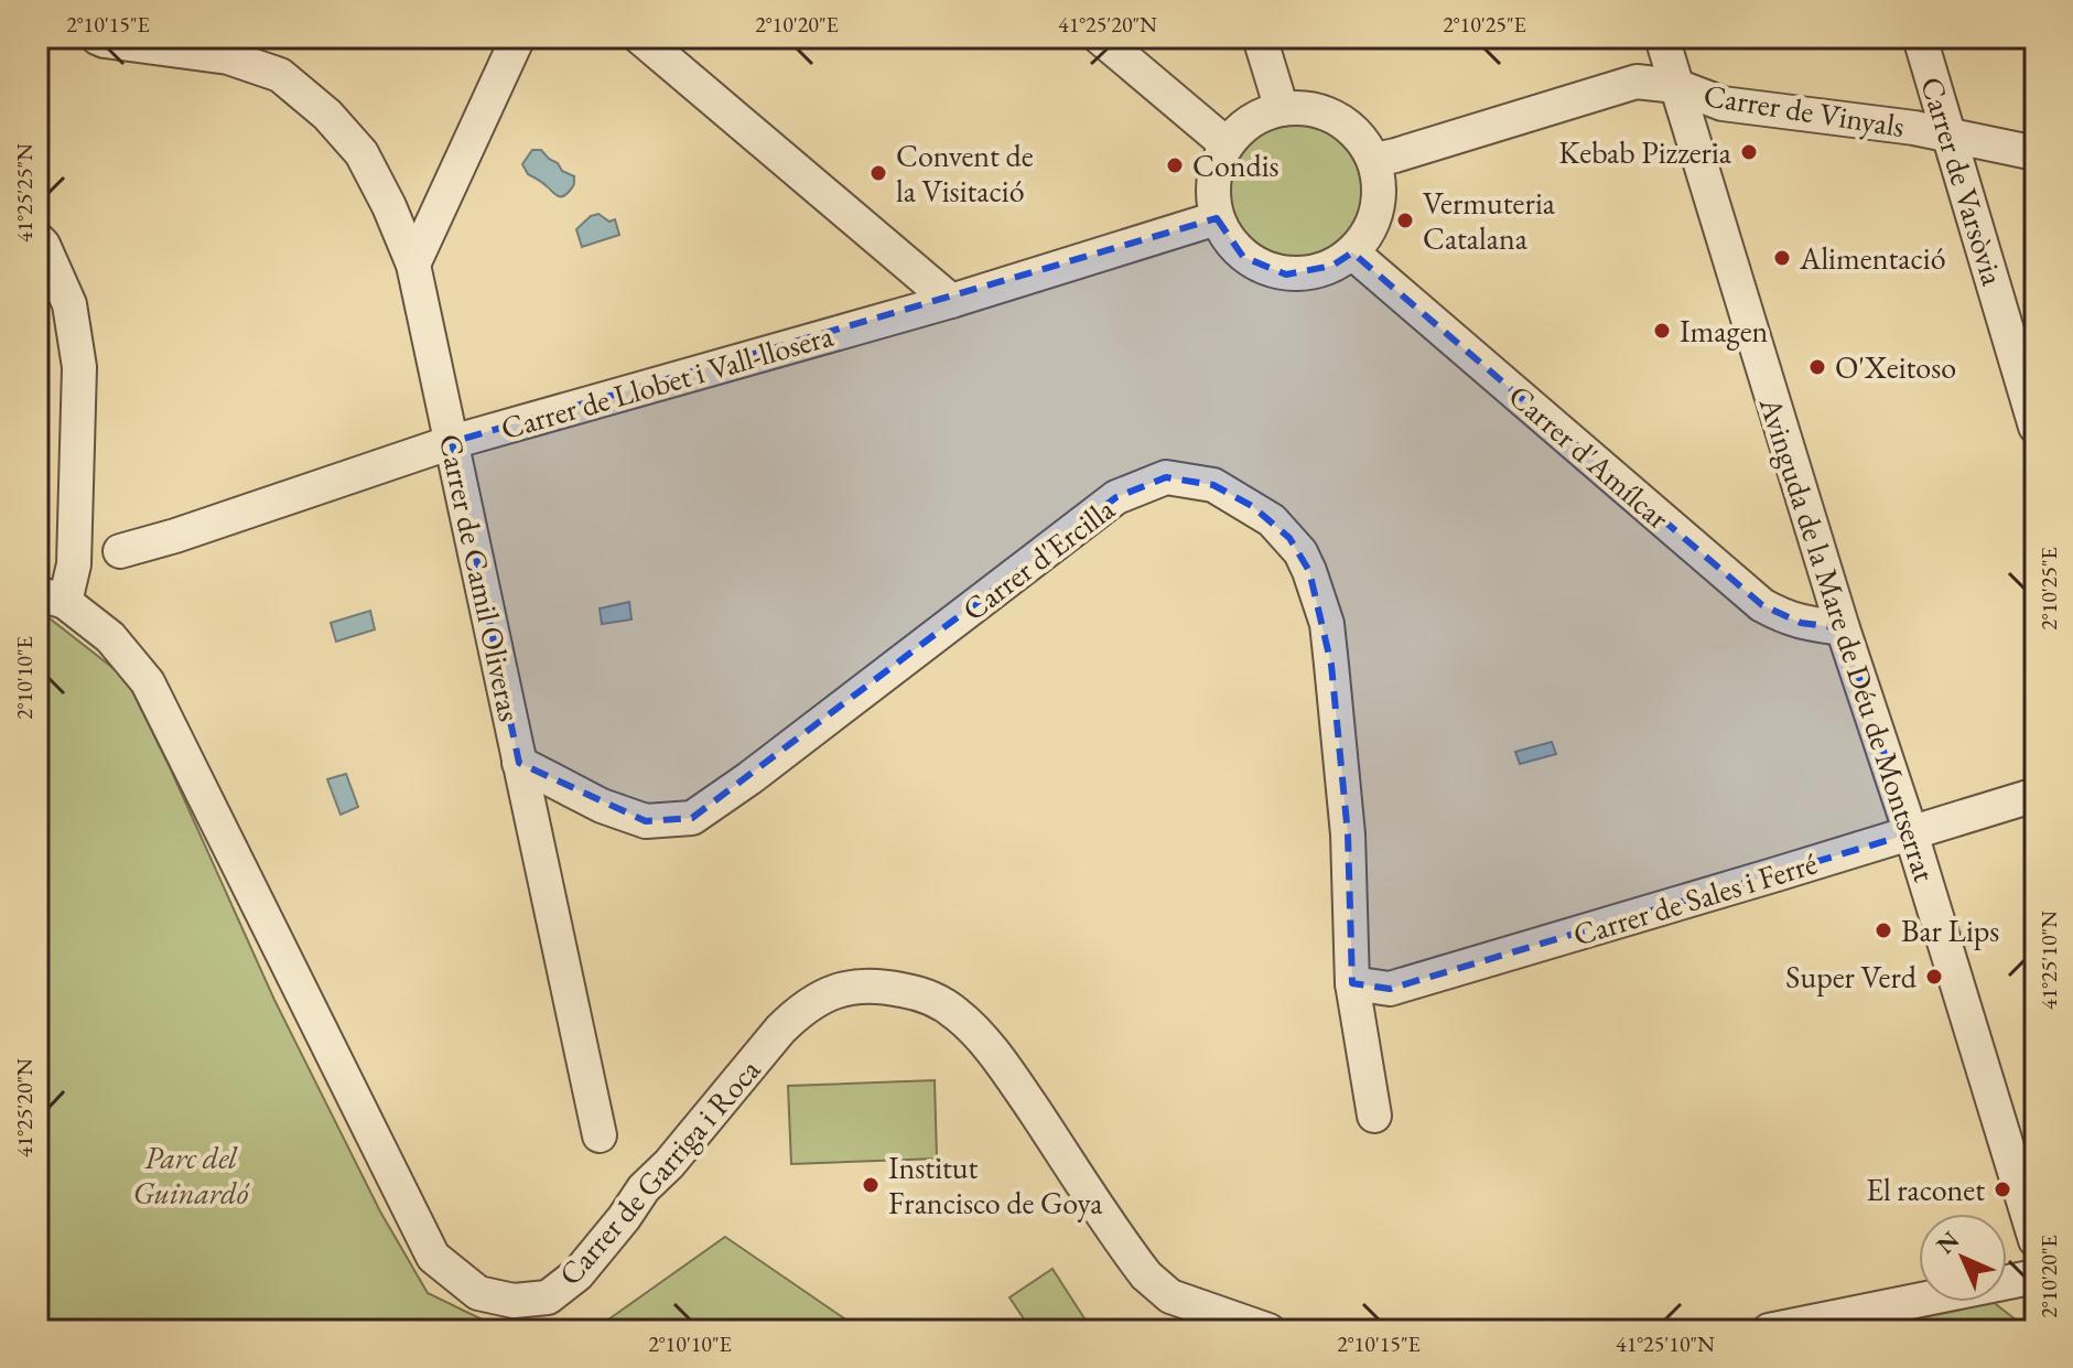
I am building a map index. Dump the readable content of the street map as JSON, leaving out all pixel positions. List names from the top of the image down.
{
  "streets": {
    "street": [
      "Carrer de Vinyals",
      "Carrer de Varsòvia",
      "Carrer de Llobet i Vall-llosera",
      "Carrer d'Amílcar",
      "Carrer d'Ercilla",
      "Carrer de Camil Oliveras",
      "Avinguda de la Mare de Déu de Montserrat",
      "Carrer de Sales i Ferré",
      "Carrer de Garriga i Roca"
    ]
  },
  "crossings": [
    ["Carrer de Vinyals", "Carrer de Varsòvia"],
    ["Carrer de Vinyals", "Avinguda de la Mare de Déu de Montserrat"],
    ["Carrer de Llobet i Vall-llosera", "Carrer d'Amílcar"],
    ["Carrer de Llobet i Vall-llosera", "Carrer de Camil Oliveras"],
    ["Carrer d'Amílcar", "Avinguda de la Mare de Déu de Montserrat"],
    ["Carrer d'Ercilla", "Carrer de Camil Oliveras"],
    ["Carrer d'Ercilla", "Carrer de Sales i Ferré"],
    ["Avinguda de la Mare de Déu de Montserrat", "Carrer de Sales i Ferré"]
  ],
  "parks": ["Parc del Guinardó"],
  "places": [
    "Kebab Pizzeria",
    "Condis",
    "Convent de la Visitació",
    "Vermuteria Catalana",
    "Alimentació",
    "Imagen",
    "O'Xeitoso",
    "Bar Lips",
    "Super Verd",
    "Institut Francisco de Goya",
    "El raconet"
  ],
  "north": "top left",
  "coordinates": [
    "2°10'15\"E",
    "2°10'20\"E",
    "41°25'20\"N",
    "2°10'25\"E",
    "41°25'25\"N",
    "2°10'10\"E",
    "41°25'10\"N"
  ]
}
